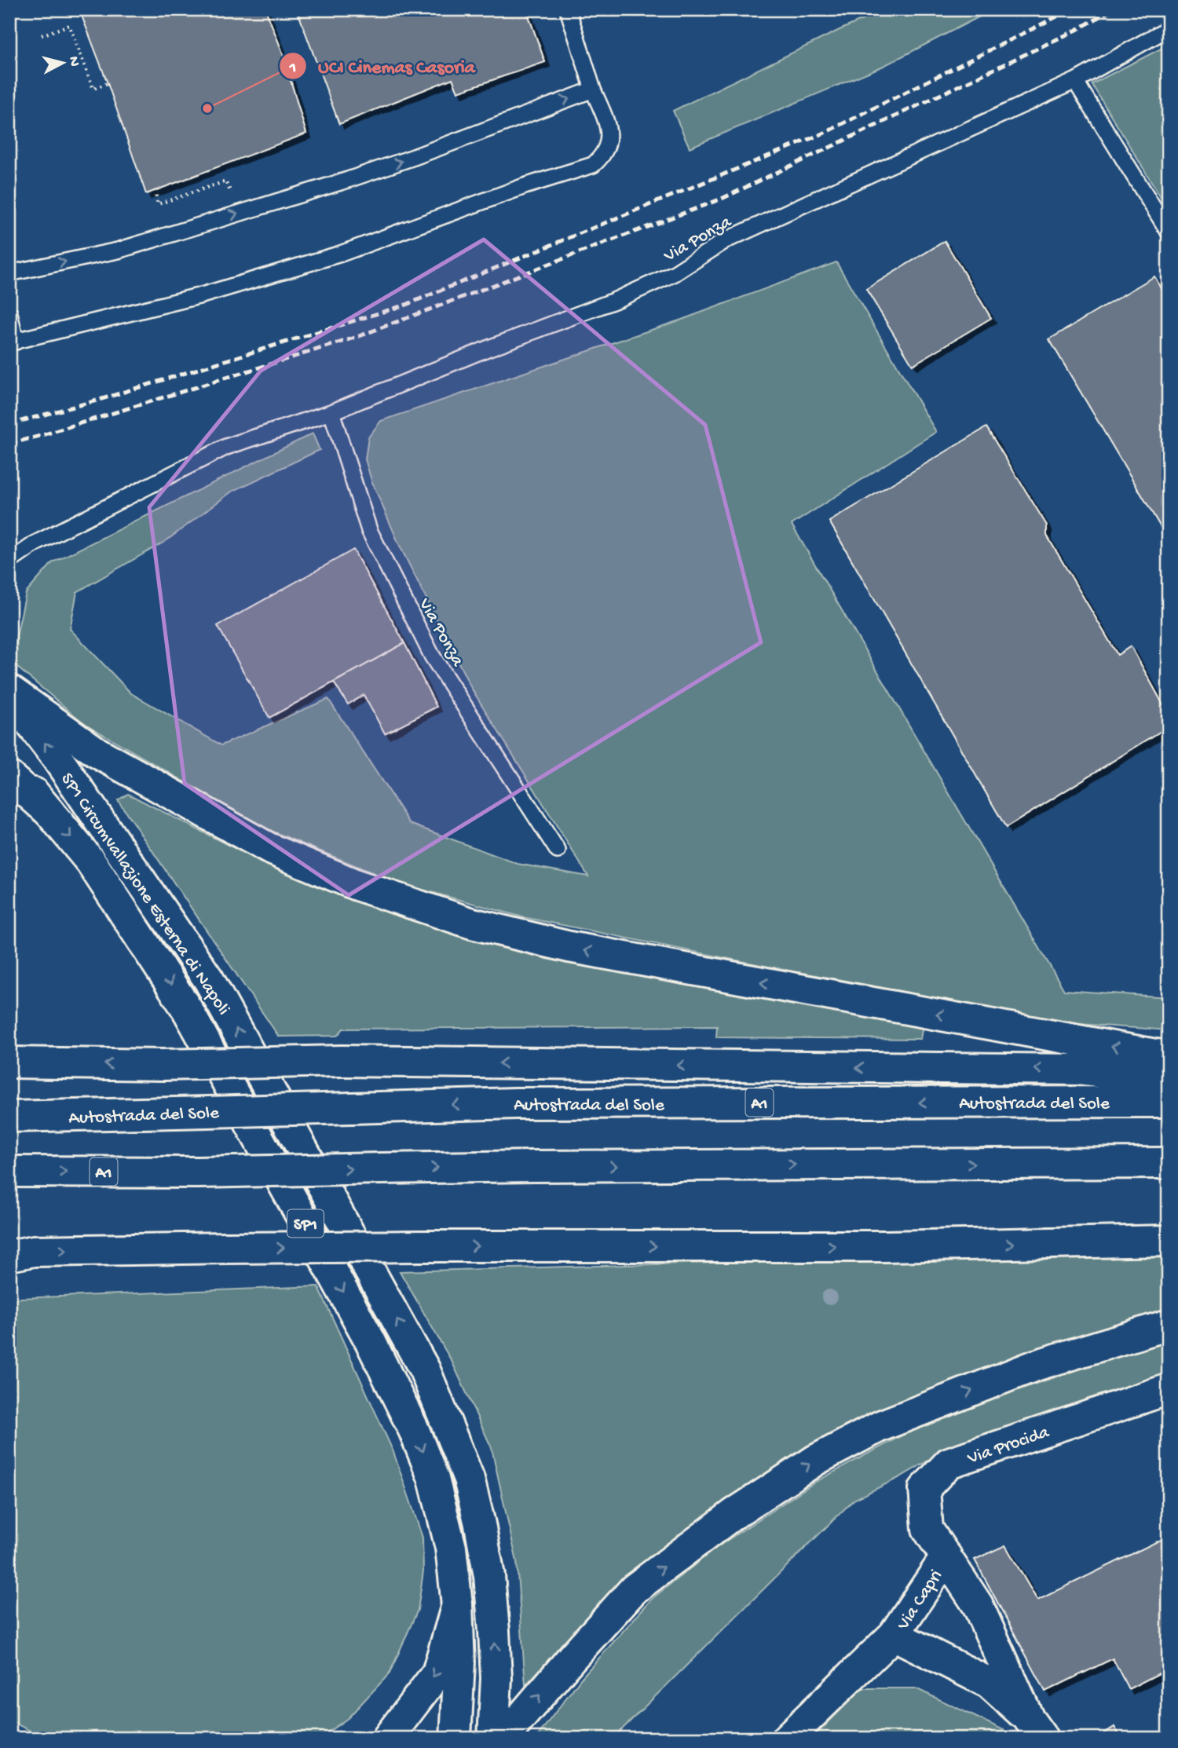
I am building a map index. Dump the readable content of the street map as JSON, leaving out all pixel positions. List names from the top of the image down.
{
  "streets": {
    "main road": [
      "SP1 Circumvallazione Esterna di Napoli",
      "Autostrada del Sole",
      "A1",
      "SP1",
      "Via Procida",
      "Via Capri"
    ],
    "lane": ["Via Ponza"]
  },
  "crossings": [
    ["Via Procida", "Via Capri"]
  ],
  "places": ["UCI Cinemas Casoria"],
  "north": "right"
}
